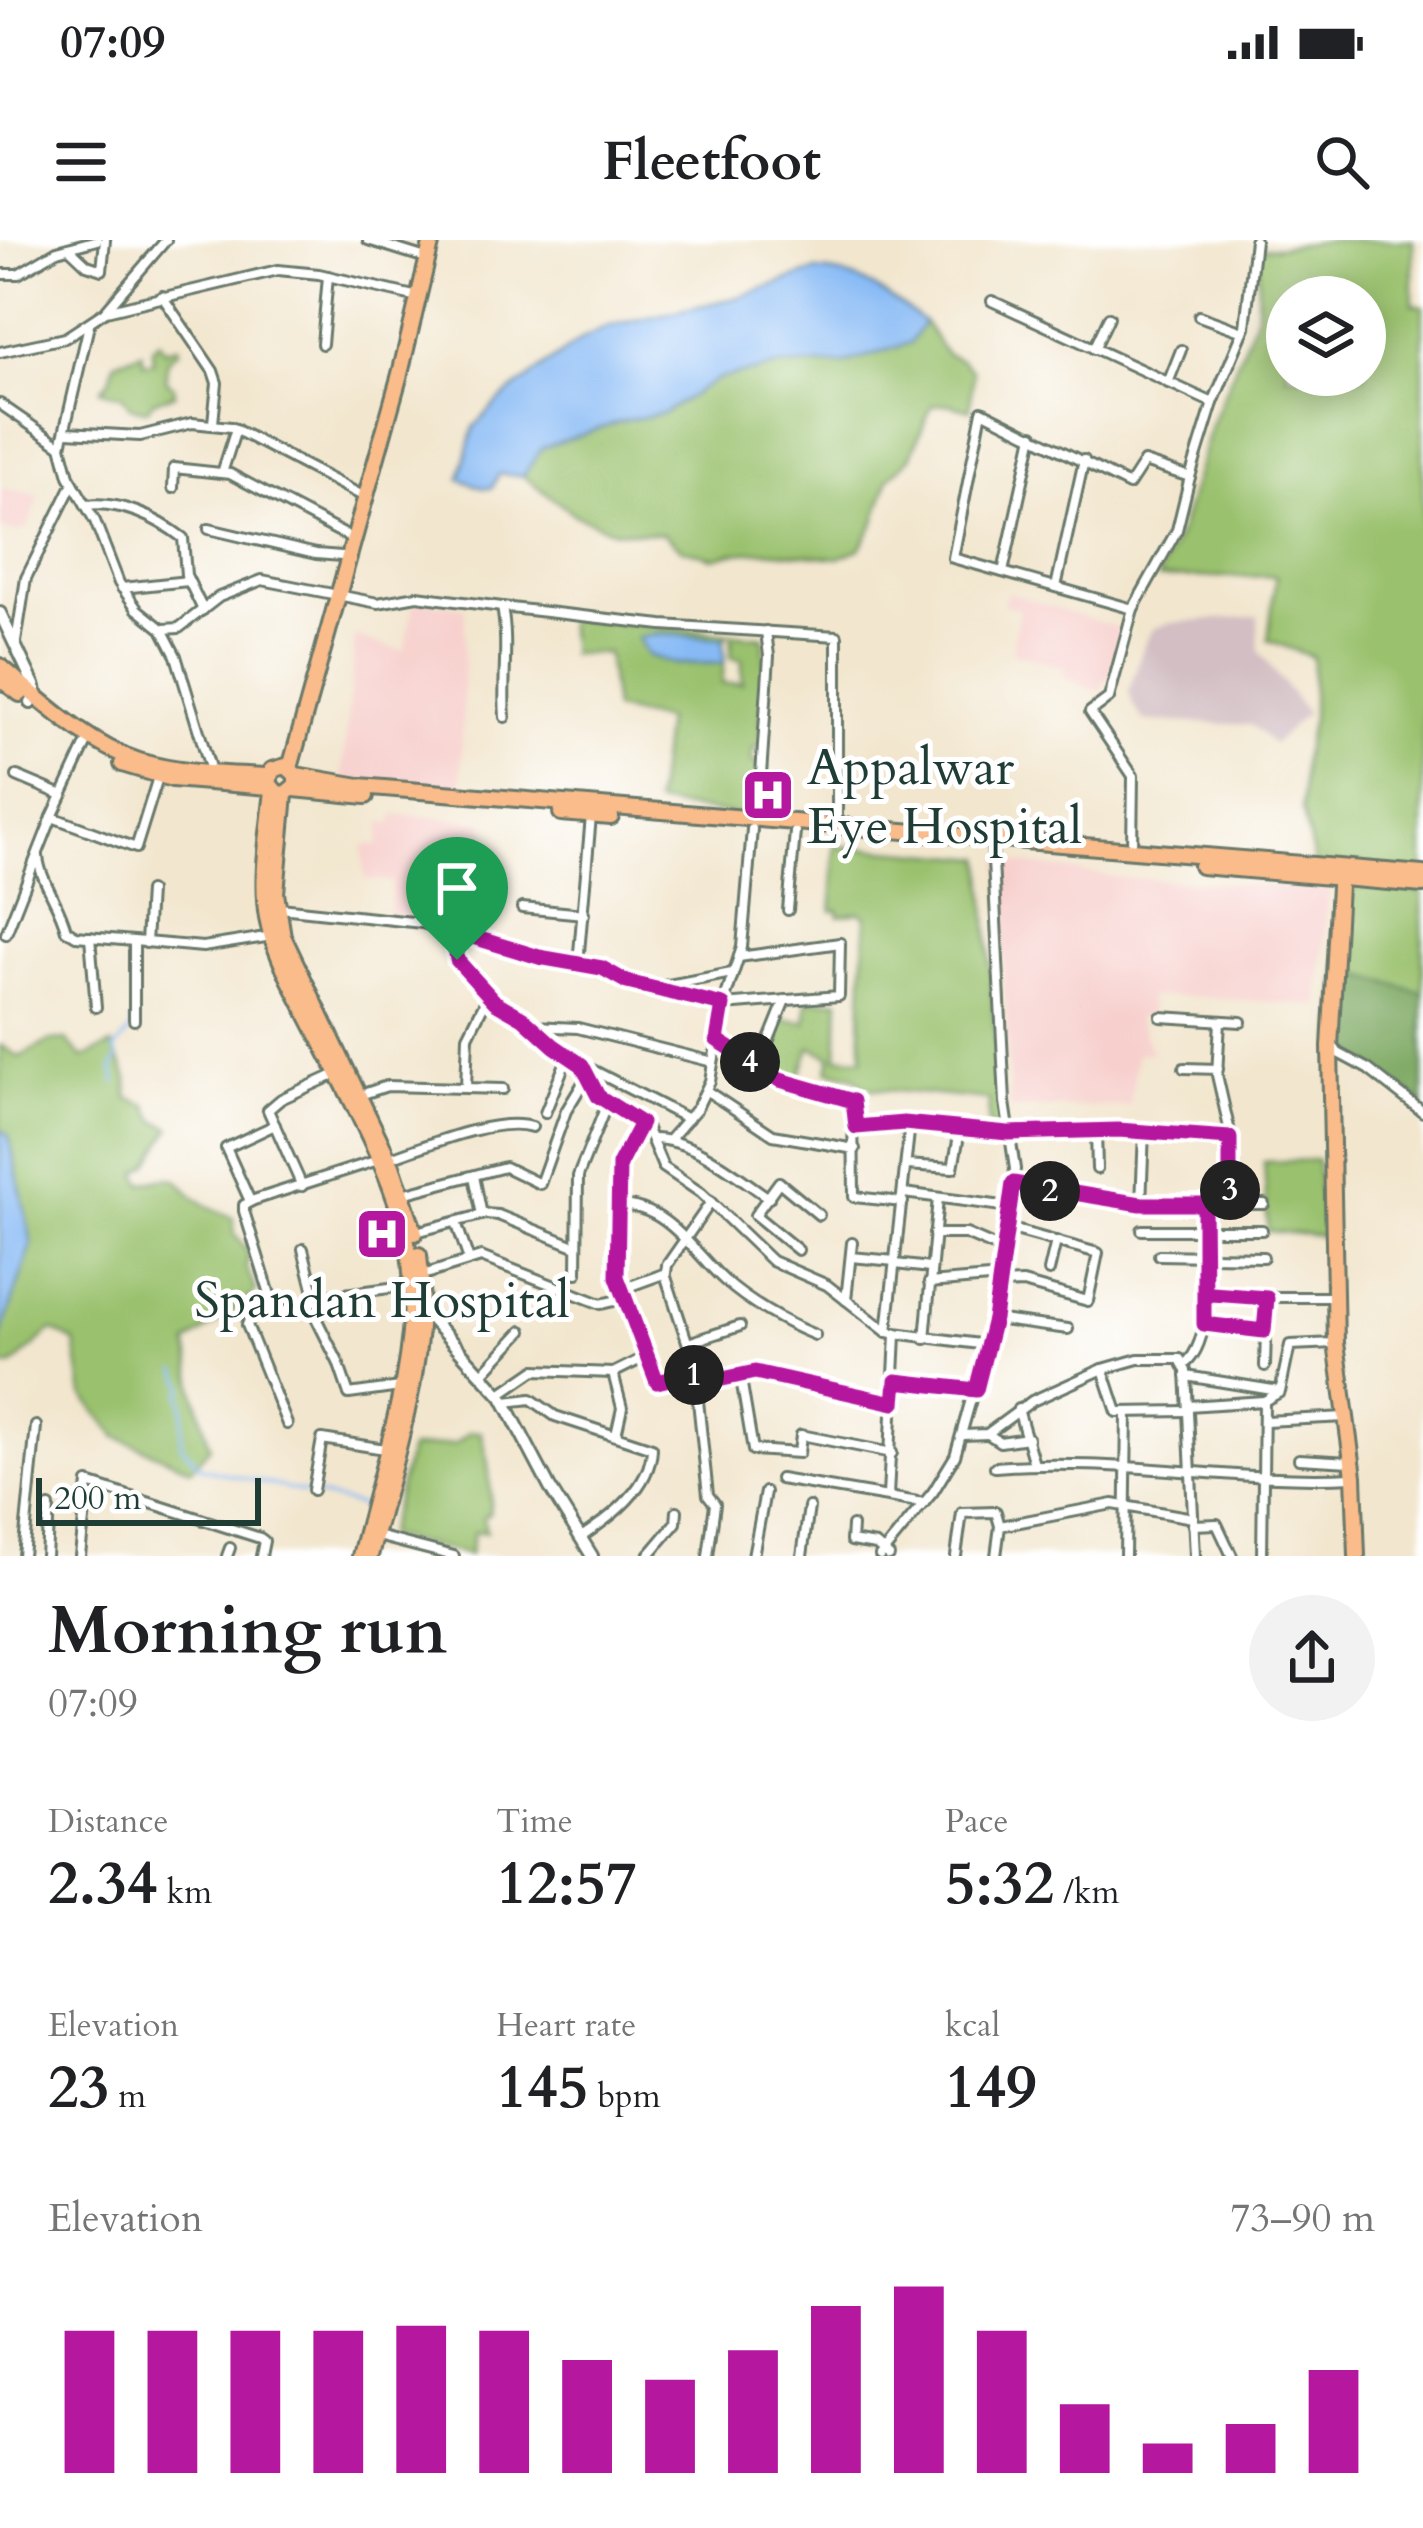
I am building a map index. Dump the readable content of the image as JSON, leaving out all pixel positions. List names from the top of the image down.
{
  "places": {
    "hospital": ["Appalwar Eye Hospital", "Spandan Hospital"]
  },
  "scale_bar": "200 m",
  "page": {
    "status": "07:09",
    "header": "Fleetfoot",
    "pins": [
      "4",
      "3",
      "2",
      "1"
    ],
    "scale": "200 m",
    "heading": ["Morning run", "07:09"],
    "stats": [
      ["Distance", "2.34 km"],
      ["Time", "12:57"],
      ["Pace", "5:32 /km"],
      ["Elevation", "23 m"],
      ["Heart rate", "145 bpm"],
      ["kcal", "149"]
    ],
    "chart": ["Elevation", "73–90 m"]
  }
}
